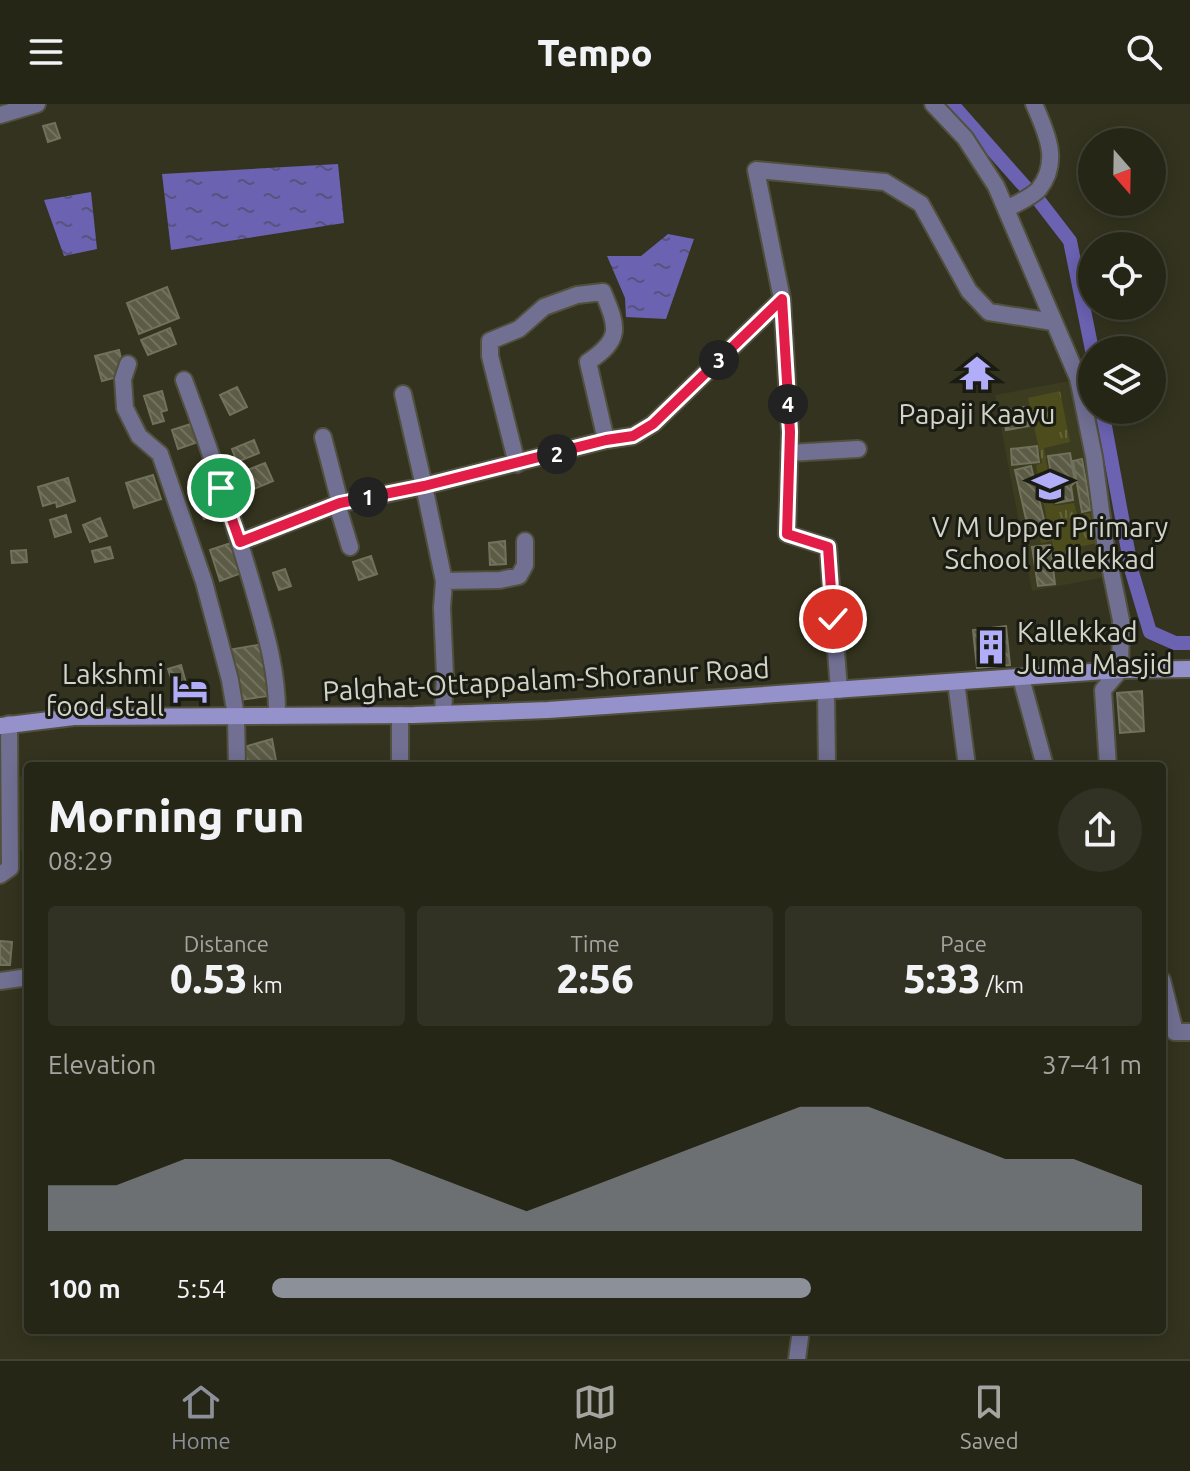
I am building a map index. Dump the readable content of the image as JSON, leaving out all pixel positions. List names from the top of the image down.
{
  "streets": {
    "main road": ["Palghat-Ottappalam-Shoranur Road"]
  },
  "places": {
    "temple": ["Papaji Kaavu"],
    "school or university": ["V M Upper Primary School Kallekkad"],
    "building": ["Kallekkad Juma Masjid"],
    "hotel": ["Lakshmi food stall"]
  },
  "north": "bottom",
  "page": {
    "header": "Tempo",
    "pins": [
      "3",
      "4",
      "2",
      "1"
    ],
    "heading": ["Morning run", "08:29"],
    "stats": [
      ["Distance", "0.53 km"],
      ["Time", "2:56"],
      ["Pace", "5:33 /km"]
    ],
    "chart": ["Elevation", "37–41 m"],
    "list": [
      {
        "name": "100 m",
        "note": "5:54"
      }
    ],
    "tabs": ["Home", "Map", "Saved"]
  }
}
